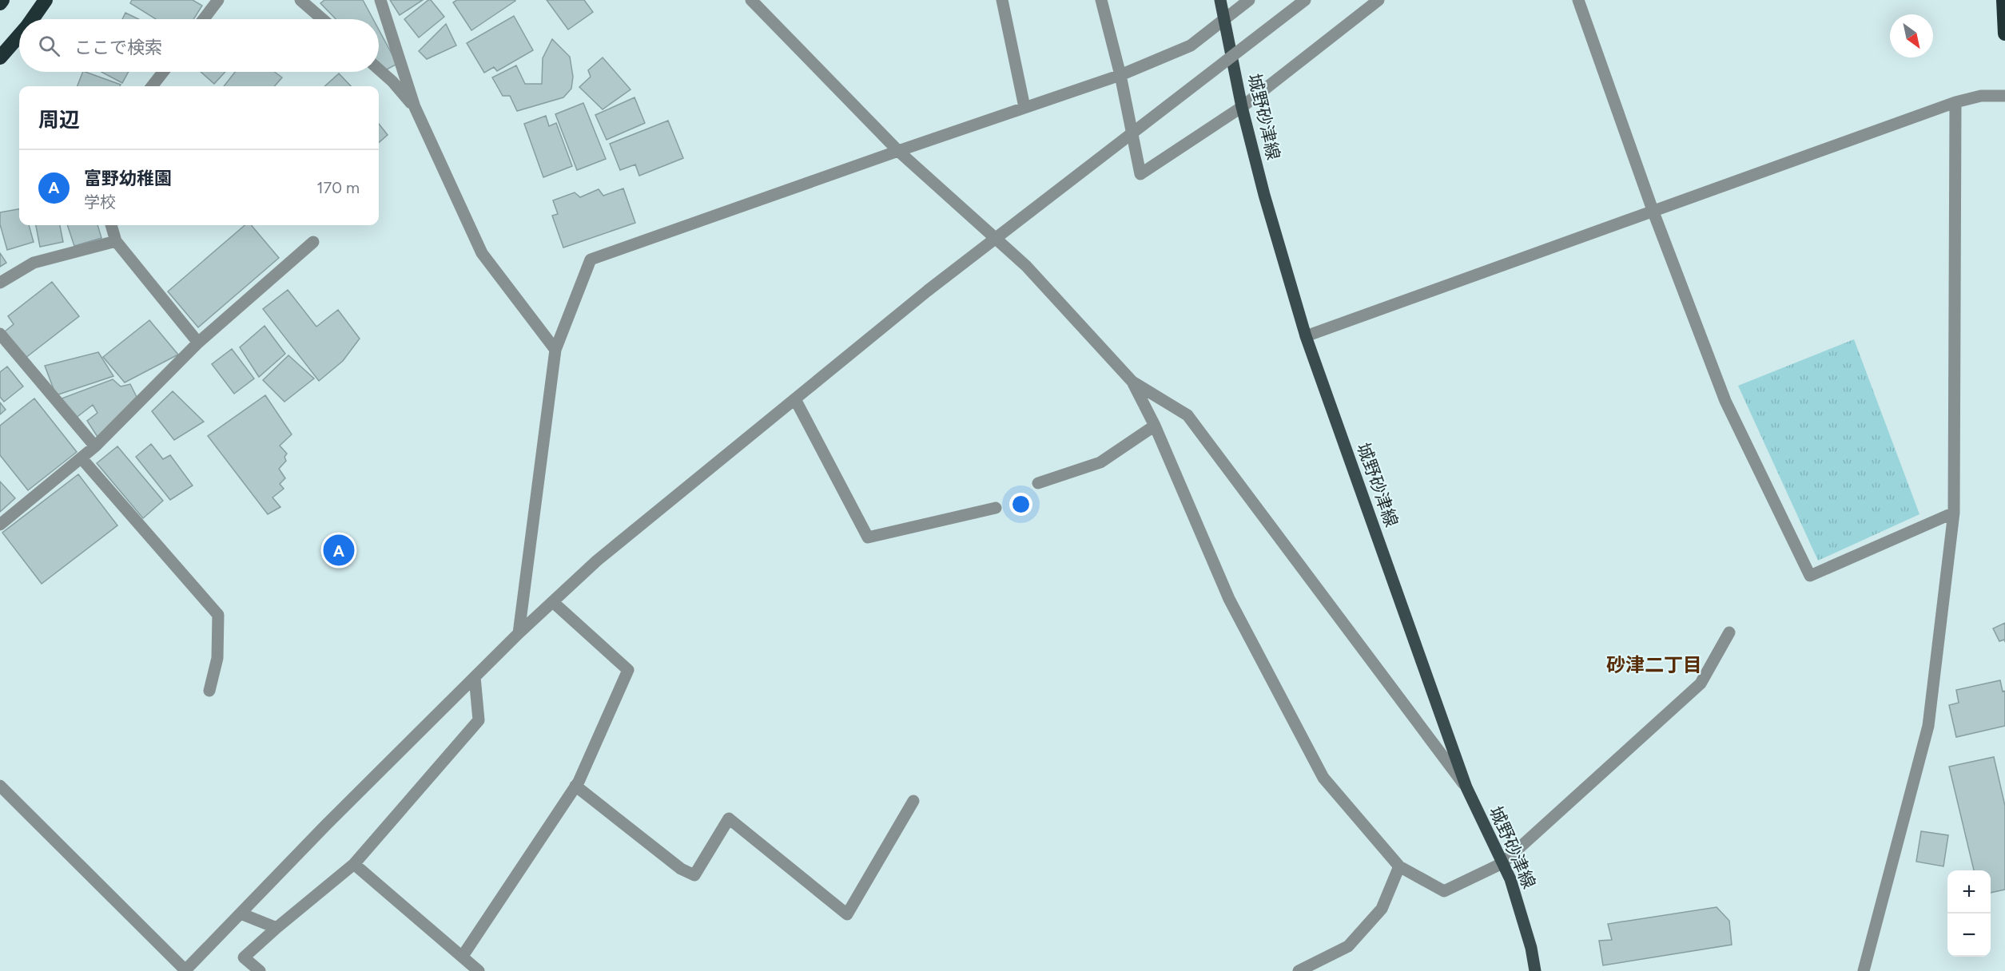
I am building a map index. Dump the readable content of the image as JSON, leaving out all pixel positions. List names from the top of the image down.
{
  "streets": {
    "main road": ["城野砂津線"]
  },
  "districts": ["砂津二丁目"],
  "north": "bottom right",
  "page": {
    "search": "ここで検索",
    "heading": "周辺",
    "list": [
      {
        "mark": "A",
        "name": "富野幼稚園",
        "note": "学校",
        "value": "170 m"
      }
    ],
    "pins": "A",
    "map_buttons": ["+", "−"]
  }
}
